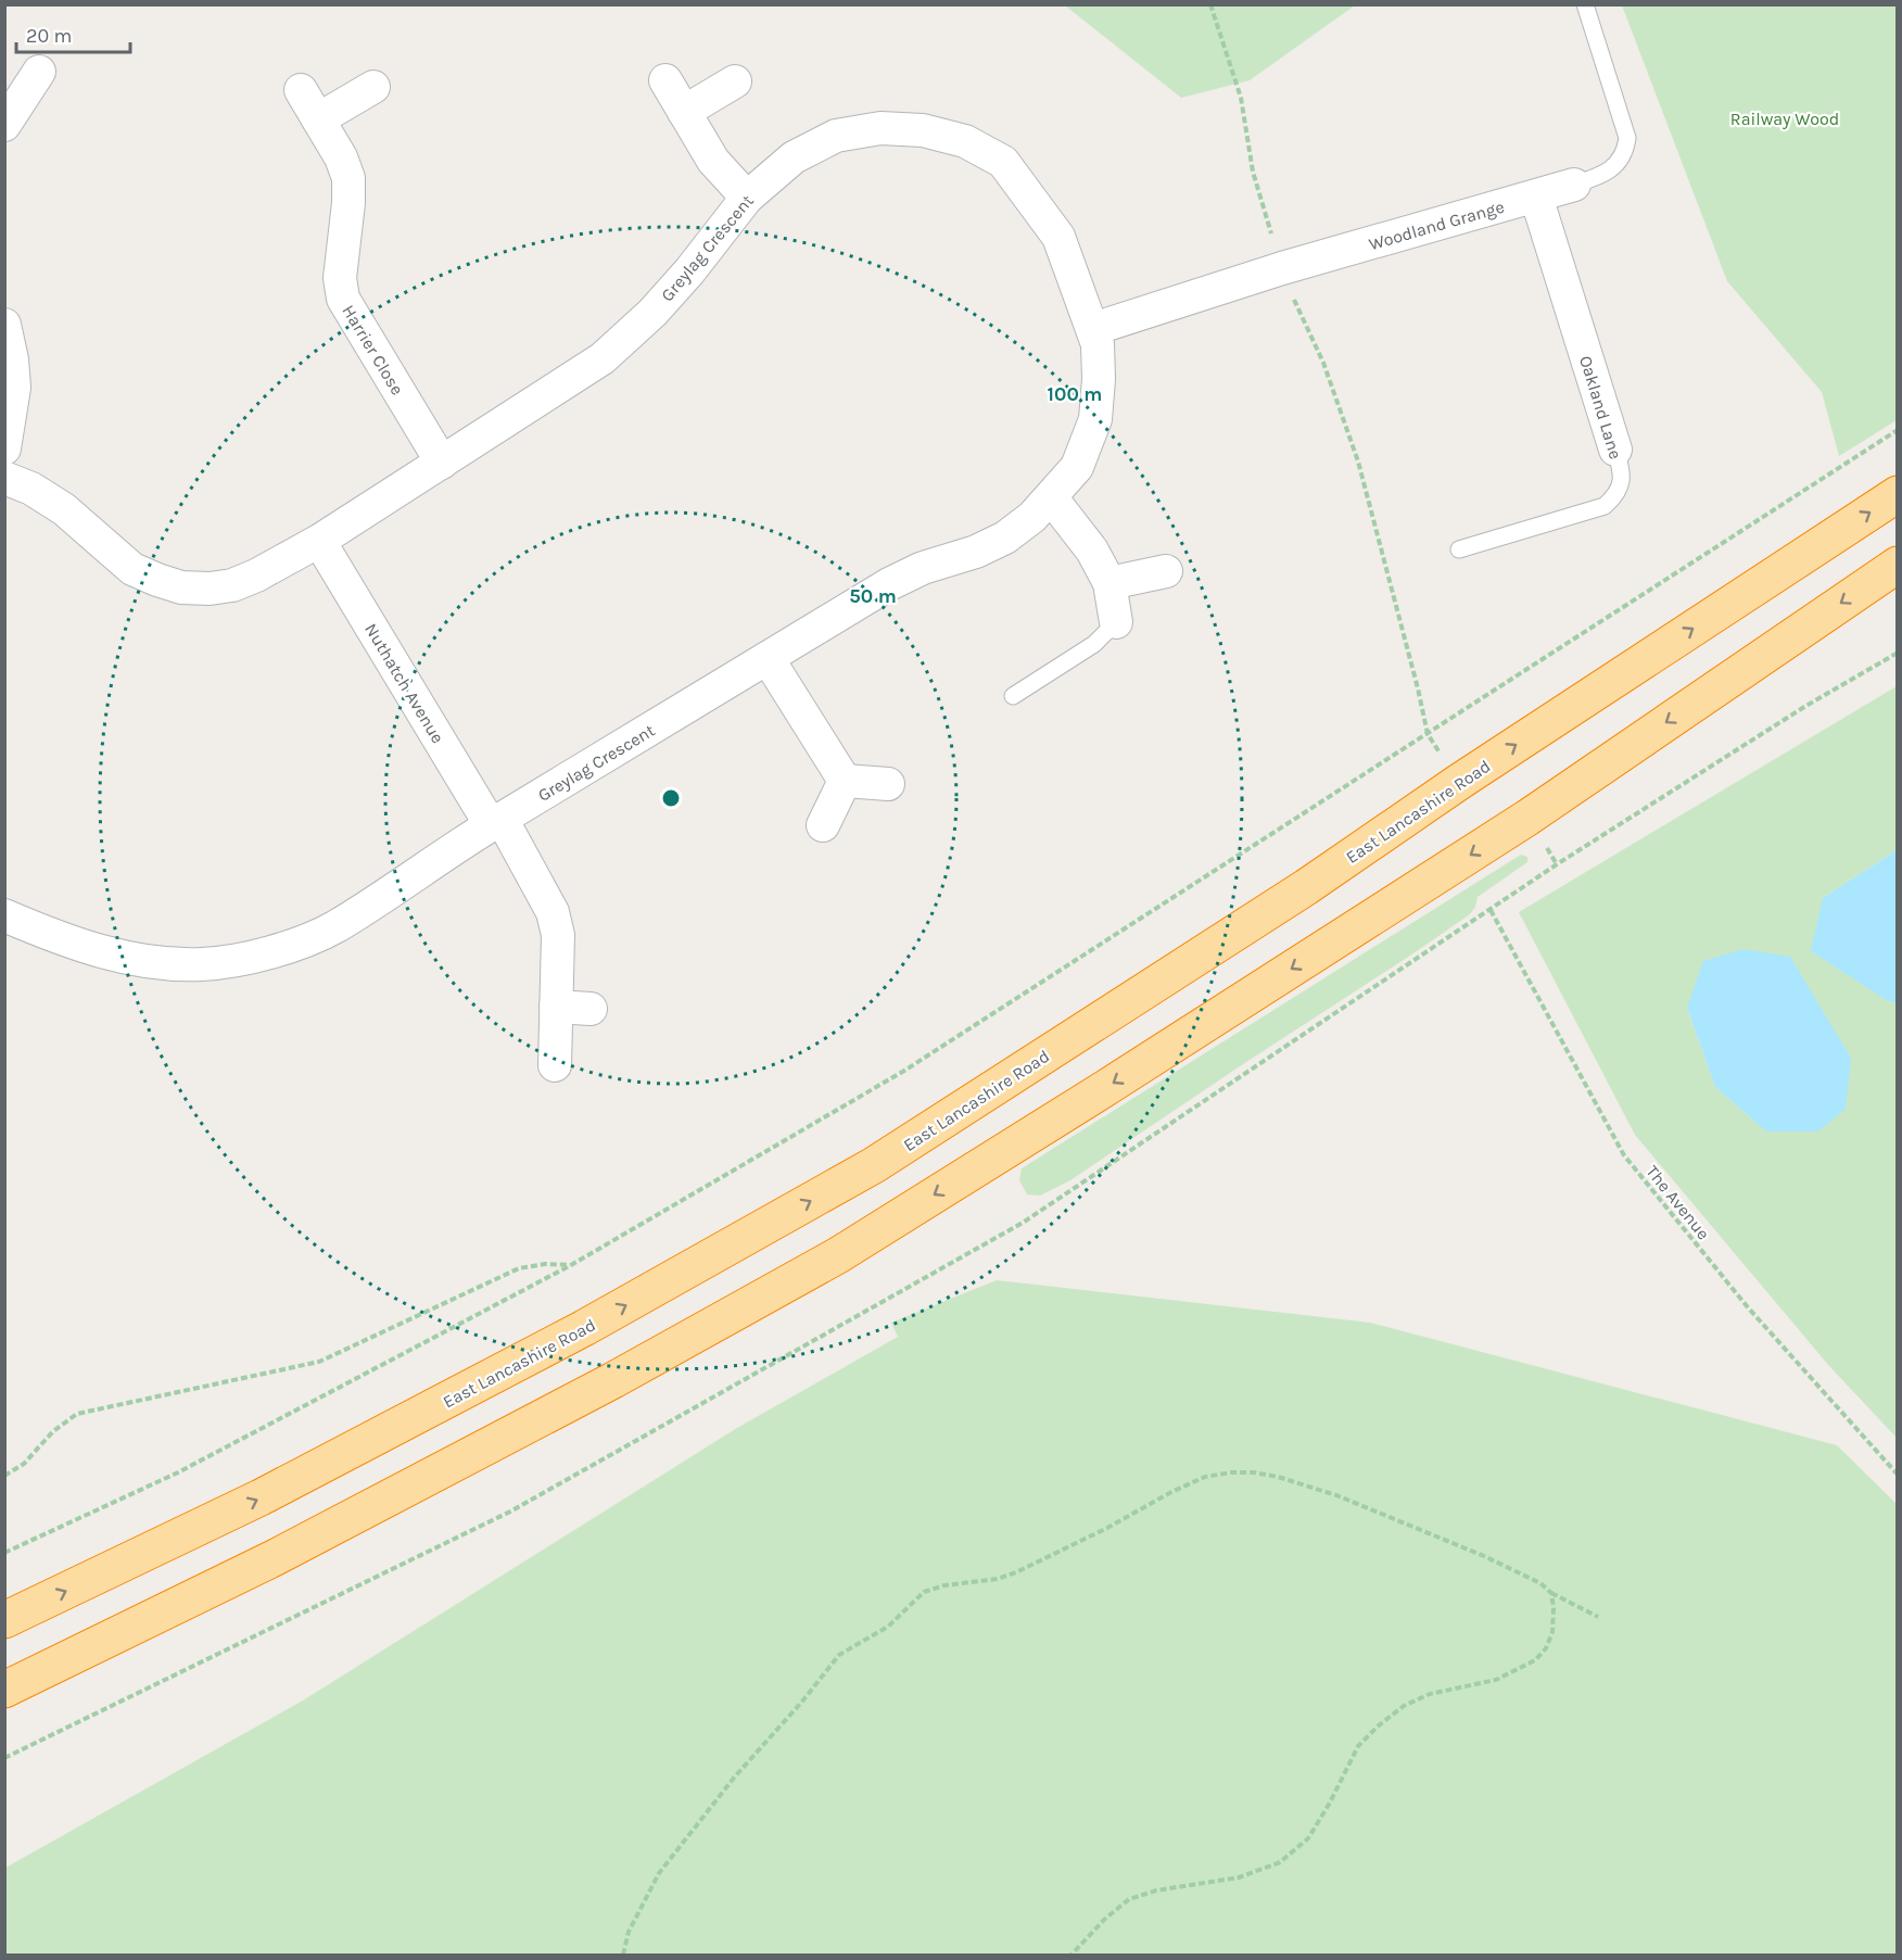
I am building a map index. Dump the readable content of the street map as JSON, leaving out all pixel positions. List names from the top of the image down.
{
  "streets": {
    "highway": ["East Lancashire Road"],
    "street": [
      "Woodland Grange",
      "Greylag Crescent",
      "Harrier Close",
      "Oakland Lane",
      "Nuthatch Avenue"
    ],
    "path": ["The Avenue"]
  },
  "crossings": [
    ["Woodland Grange", "Greylag Crescent"],
    ["Woodland Grange", "Oakland Lane"],
    ["Greylag Crescent", "Harrier Close"],
    ["Greylag Crescent", "Nuthatch Avenue"]
  ],
  "parks": ["Railway Wood"],
  "scale_bar": "20 m",
  "rings": ["100 m", "50 m"]
}
